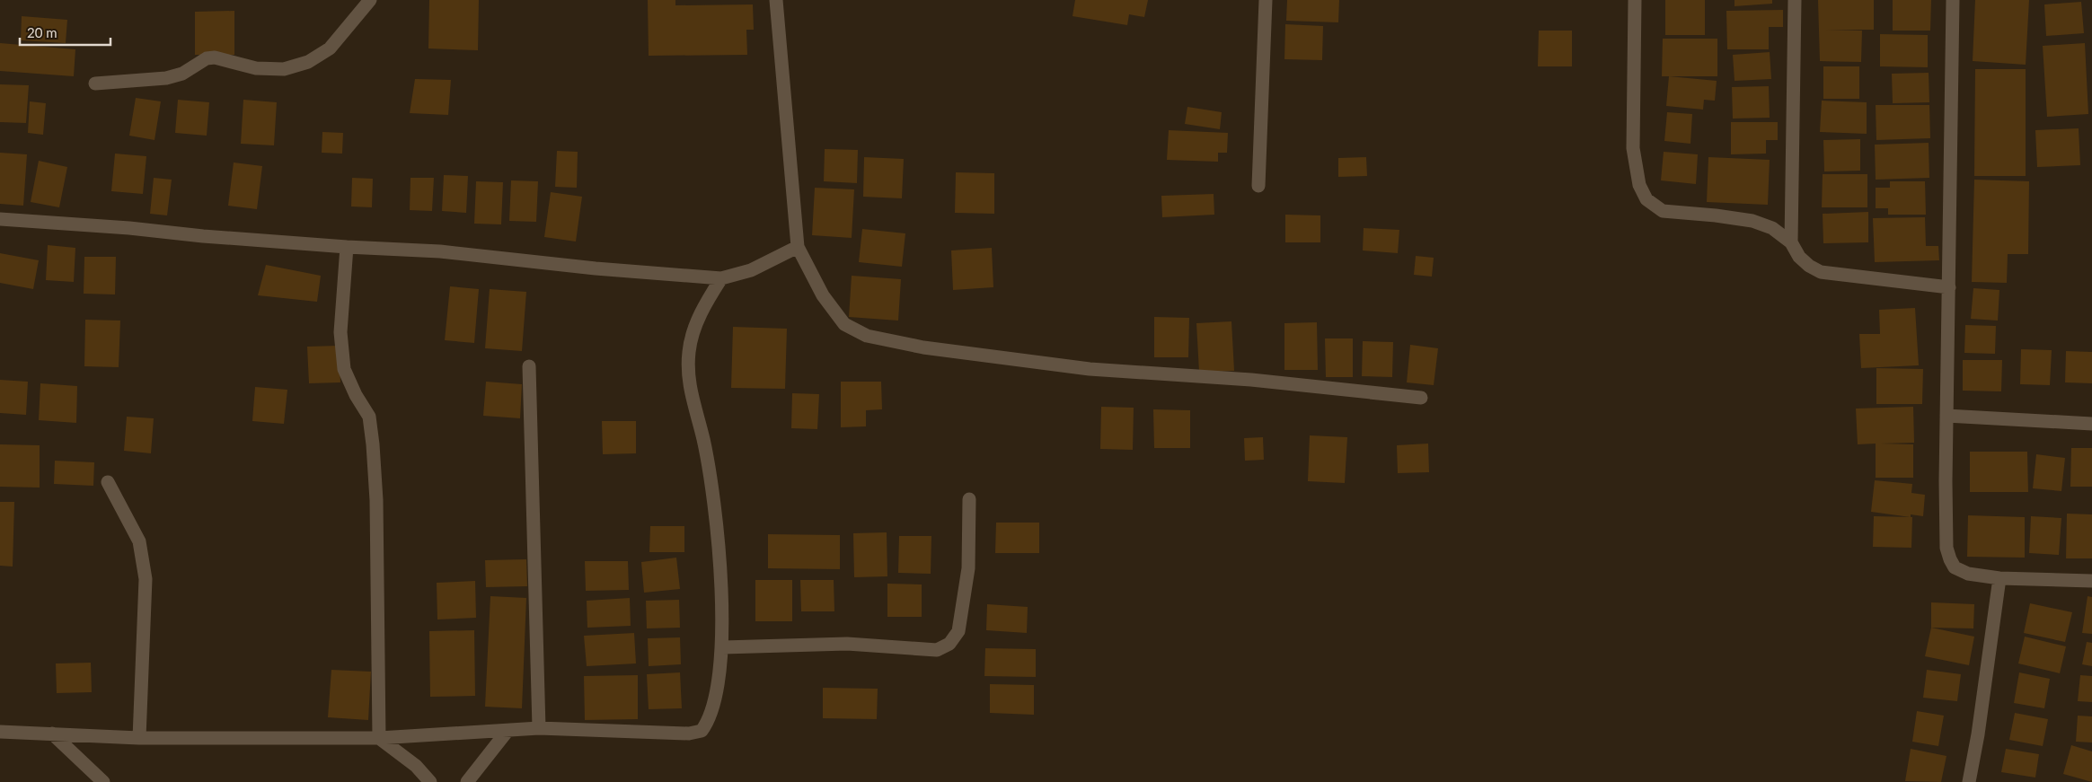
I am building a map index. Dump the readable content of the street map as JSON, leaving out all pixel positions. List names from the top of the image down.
{
  "scale_bar": "20 m"
}
